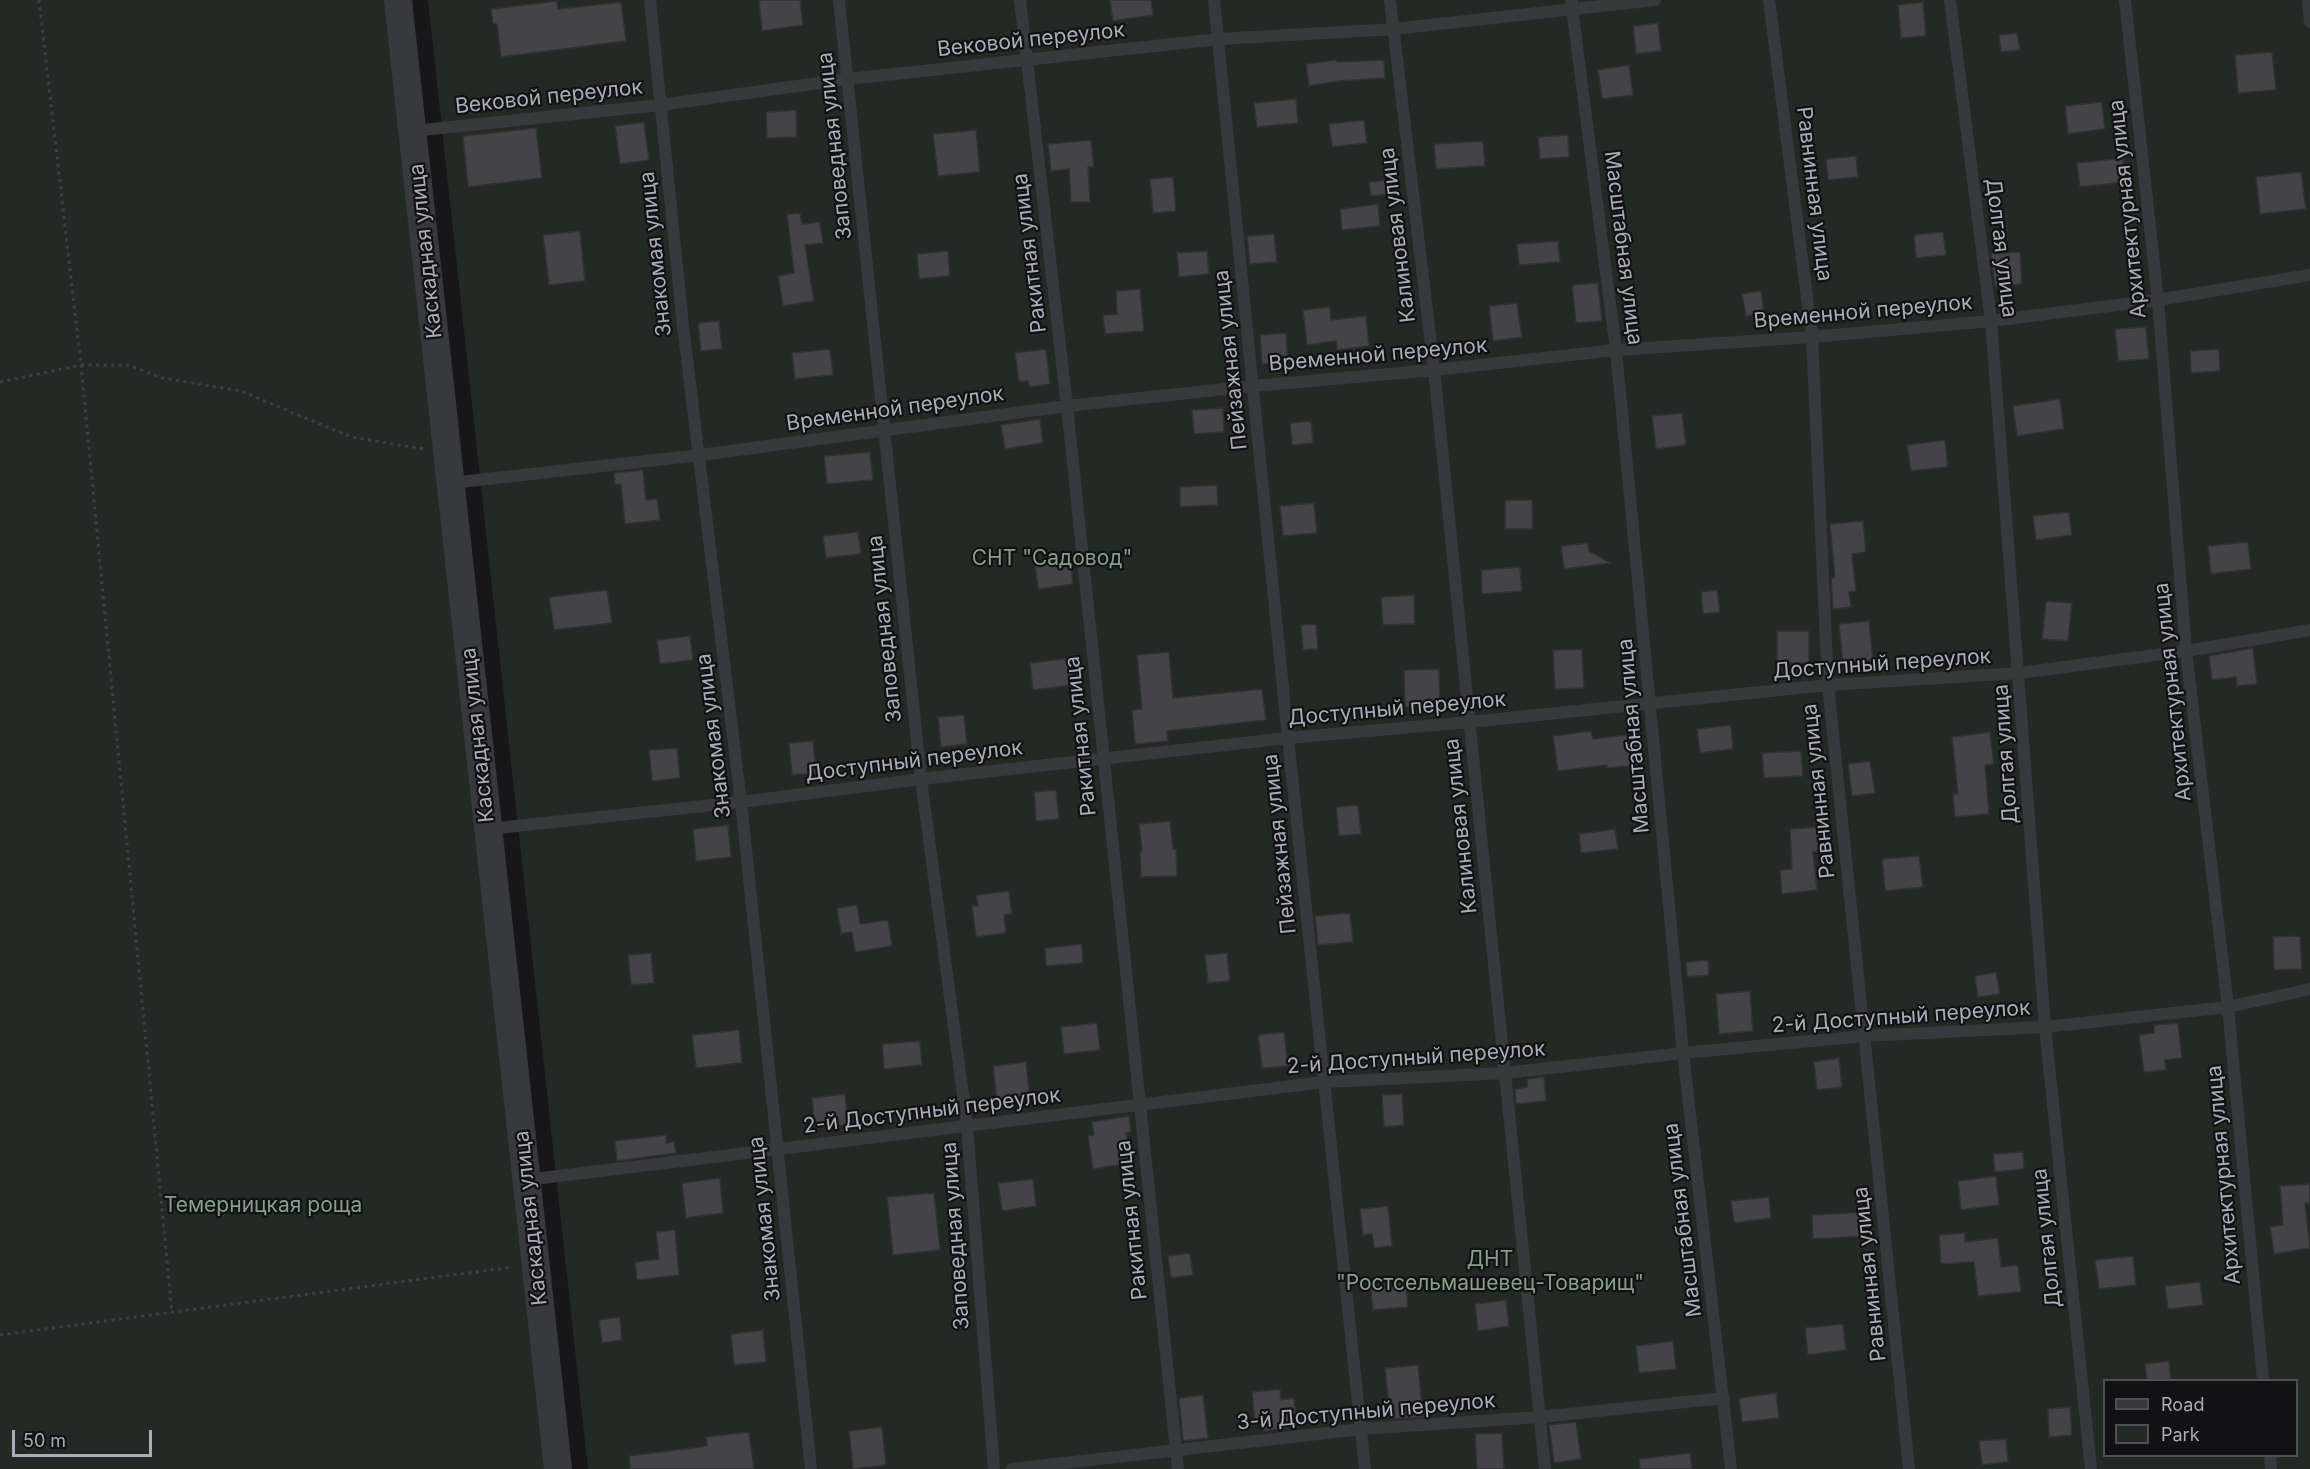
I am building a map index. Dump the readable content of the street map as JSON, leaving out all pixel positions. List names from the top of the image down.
{
  "streets": {
    "street": ["Каскадная улица"],
    "lane": [
      "Вековой переулок",
      "Заповедная улица",
      "Равнинная улица",
      "Архитектурная улица",
      "Калиновая улица",
      "Масштабная улица",
      "Долгая улица",
      "Ракитная улица",
      "Знакомая улица",
      "Временной переулок",
      "Пейзажная улица",
      "Доступный переулок",
      "2-й Доступный переулок",
      "3-й Доступный переулок"
    ]
  },
  "crossings": [
    ["Вековой переулок", "Заповедная улица"],
    ["Вековой переулок", "Калиновая улица"],
    ["Вековой переулок", "Масштабная улица"],
    ["Вековой переулок", "Каскадная улица"],
    ["Вековой переулок", "Ракитная улица"],
    ["Вековой переулок", "Знакомая улица"],
    ["Вековой переулок", "Пейзажная улица"],
    ["Заповедная улица", "Временной переулок"],
    ["Заповедная улица", "Доступный переулок"],
    ["Заповедная улица", "2-й Доступный переулок"],
    ["Равнинная улица", "Временной переулок"],
    ["Равнинная улица", "Доступный переулок"],
    ["Равнинная улица", "2-й Доступный переулок"],
    ["Архитектурная улица", "Временной переулок"],
    ["Архитектурная улица", "Доступный переулок"],
    ["Архитектурная улица", "2-й Доступный переулок"],
    ["Калиновая улица", "Временной переулок"],
    ["Калиновая улица", "Доступный переулок"],
    ["Калиновая улица", "2-й Доступный переулок"],
    ["Калиновая улица", "3-й Доступный переулок"],
    ["Масштабная улица", "Временной переулок"],
    ["Масштабная улица", "Доступный переулок"],
    ["Масштабная улица", "2-й Доступный переулок"],
    ["Масштабная улица", "3-й Доступный переулок"],
    ["Долгая улица", "Временной переулок"],
    ["Долгая улица", "Доступный переулок"],
    ["Долгая улица", "2-й Доступный переулок"],
    ["Каскадная улица", "Временной переулок"],
    ["Каскадная улица", "Доступный переулок"],
    ["Каскадная улица", "2-й Доступный переулок"],
    ["Ракитная улица", "Временной переулок"],
    ["Ракитная улица", "Доступный переулок"],
    ["Ракитная улица", "2-й Доступный переулок"],
    ["Ракитная улица", "3-й Доступный переулок"],
    ["Знакомая улица", "Временной переулок"],
    ["Знакомая улица", "Доступный переулок"],
    ["Знакомая улица", "2-й Доступный переулок"],
    ["Временной переулок", "Пейзажная улица"],
    ["Пейзажная улица", "Доступный переулок"],
    ["Пейзажная улица", "2-й Доступный переулок"],
    ["Пейзажная улица", "3-й Доступный переулок"]
  ],
  "parks": ["СНТ \"Садовод\"", "Темерницкая роща", "ДНТ \"Ростсельмашевец-Товарищ\""],
  "legend": ["Road", "Park"],
  "scale_bar": "50 m"
}
